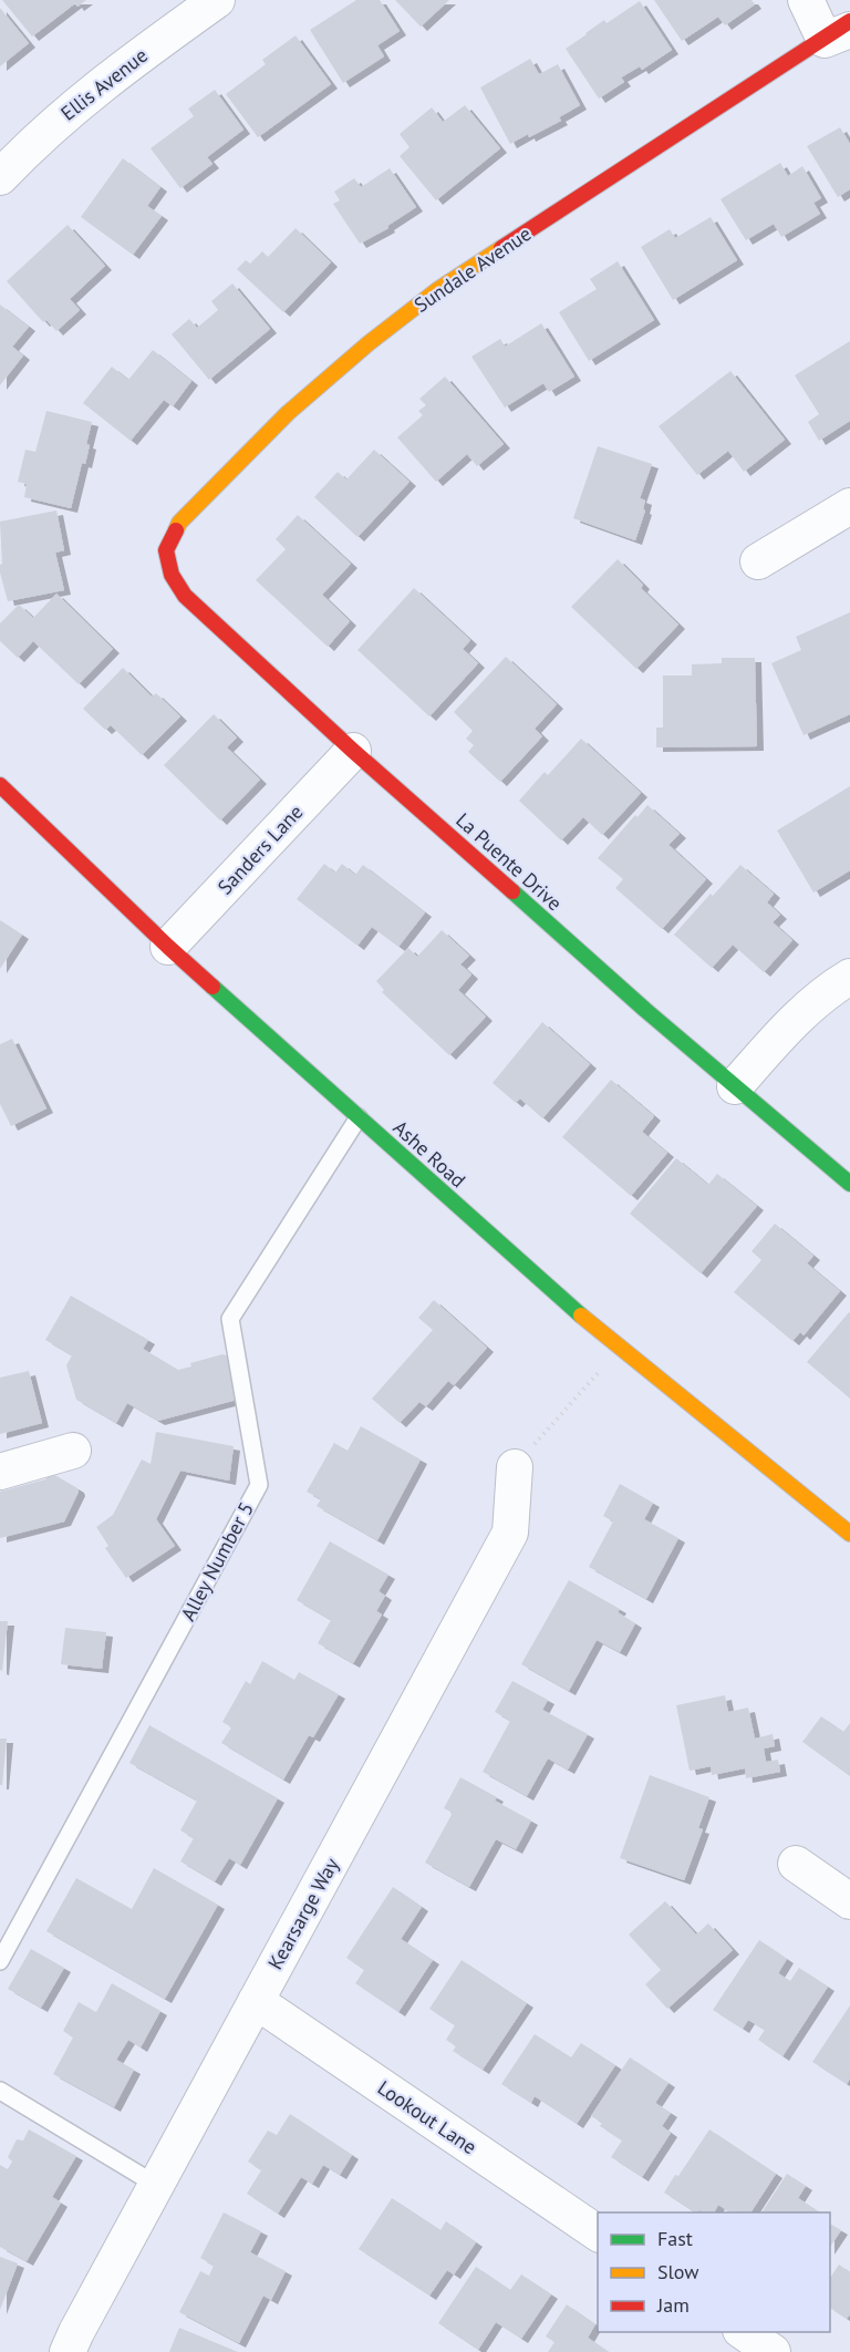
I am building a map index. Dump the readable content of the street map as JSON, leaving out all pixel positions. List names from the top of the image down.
{
  "streets": {
    "street": [
      "Ellis Avenue",
      "Sundale Avenue",
      "Sanders Lane",
      "La Puente Drive",
      "Ashe Road",
      "Kearsarge Way",
      "Lookout Lane"
    ],
    "lane": ["Alley Number 5"]
  },
  "crossings": [
    ["Sundale Avenue", "La Puente Drive"],
    ["Sanders Lane", "La Puente Drive"],
    ["Sanders Lane", "Ashe Road"],
    ["Ashe Road", "Alley Number 5"],
    ["Kearsarge Way", "Lookout Lane"]
  ],
  "legend": ["Fast", "Slow", "Jam"]
}
